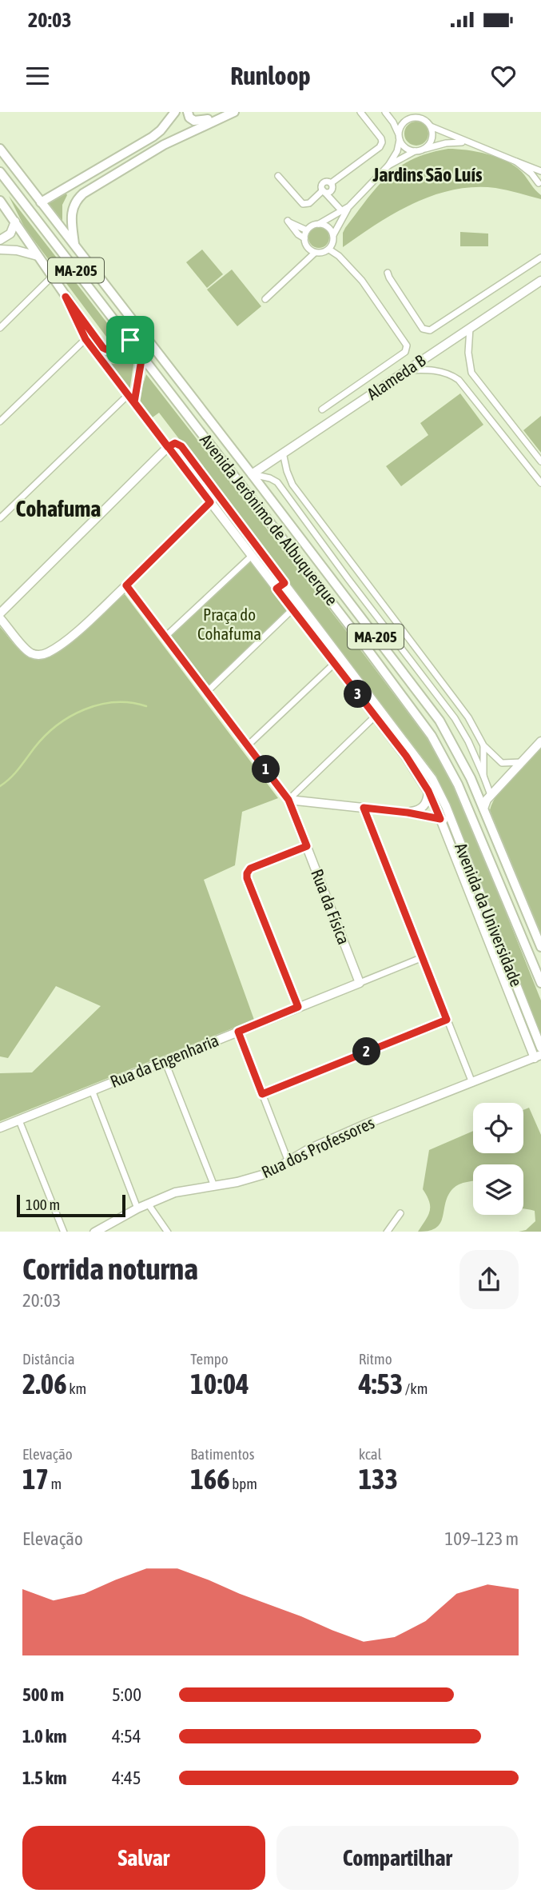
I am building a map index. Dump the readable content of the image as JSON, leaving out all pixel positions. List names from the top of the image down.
{
  "streets": {
    "main road": ["MA-205", "Avenida Jerônimo de Albuquerque", "Avenida da Universidade"],
    "street": [
      "Alameda B",
      "Rua da Física",
      "Rua da Engenharia",
      "Rua dos Professores"
    ]
  },
  "crossings": [
    ["Alameda B", "Avenida Jerônimo de Albuquerque"],
    ["Avenida Jerônimo de Albuquerque", "Avenida da Universidade"],
    ["Rua da Física", "Rua da Engenharia"],
    ["Avenida da Universidade", "Rua dos Professores"]
  ],
  "districts": ["Jardins São Luís", "Cohafuma"],
  "parks": ["Praça do Cohafuma"],
  "scale_bar": "100 m",
  "page": {
    "status": "20:03",
    "header": "Runloop",
    "pins": ["3", "1", "2"],
    "scale": "100 m",
    "heading": ["Corrida noturna", "20:03"],
    "stats": [
      ["Distância", "2.06 km"],
      ["Tempo", "10:04"],
      ["Ritmo", "4:53 /km"],
      ["Elevação", "17 m"],
      ["Batimentos", "166 bpm"],
      ["kcal", "133"]
    ],
    "chart": ["Elevação", "109–123 m"],
    "list": [
      {
        "name": "500 m",
        "note": "5:00"
      },
      {
        "name": "1.0 km",
        "note": "4:54"
      },
      {
        "name": "1.5 km",
        "note": "4:45"
      }
    ],
    "buttons": ["Salvar", "Compartilhar"]
  }
}
